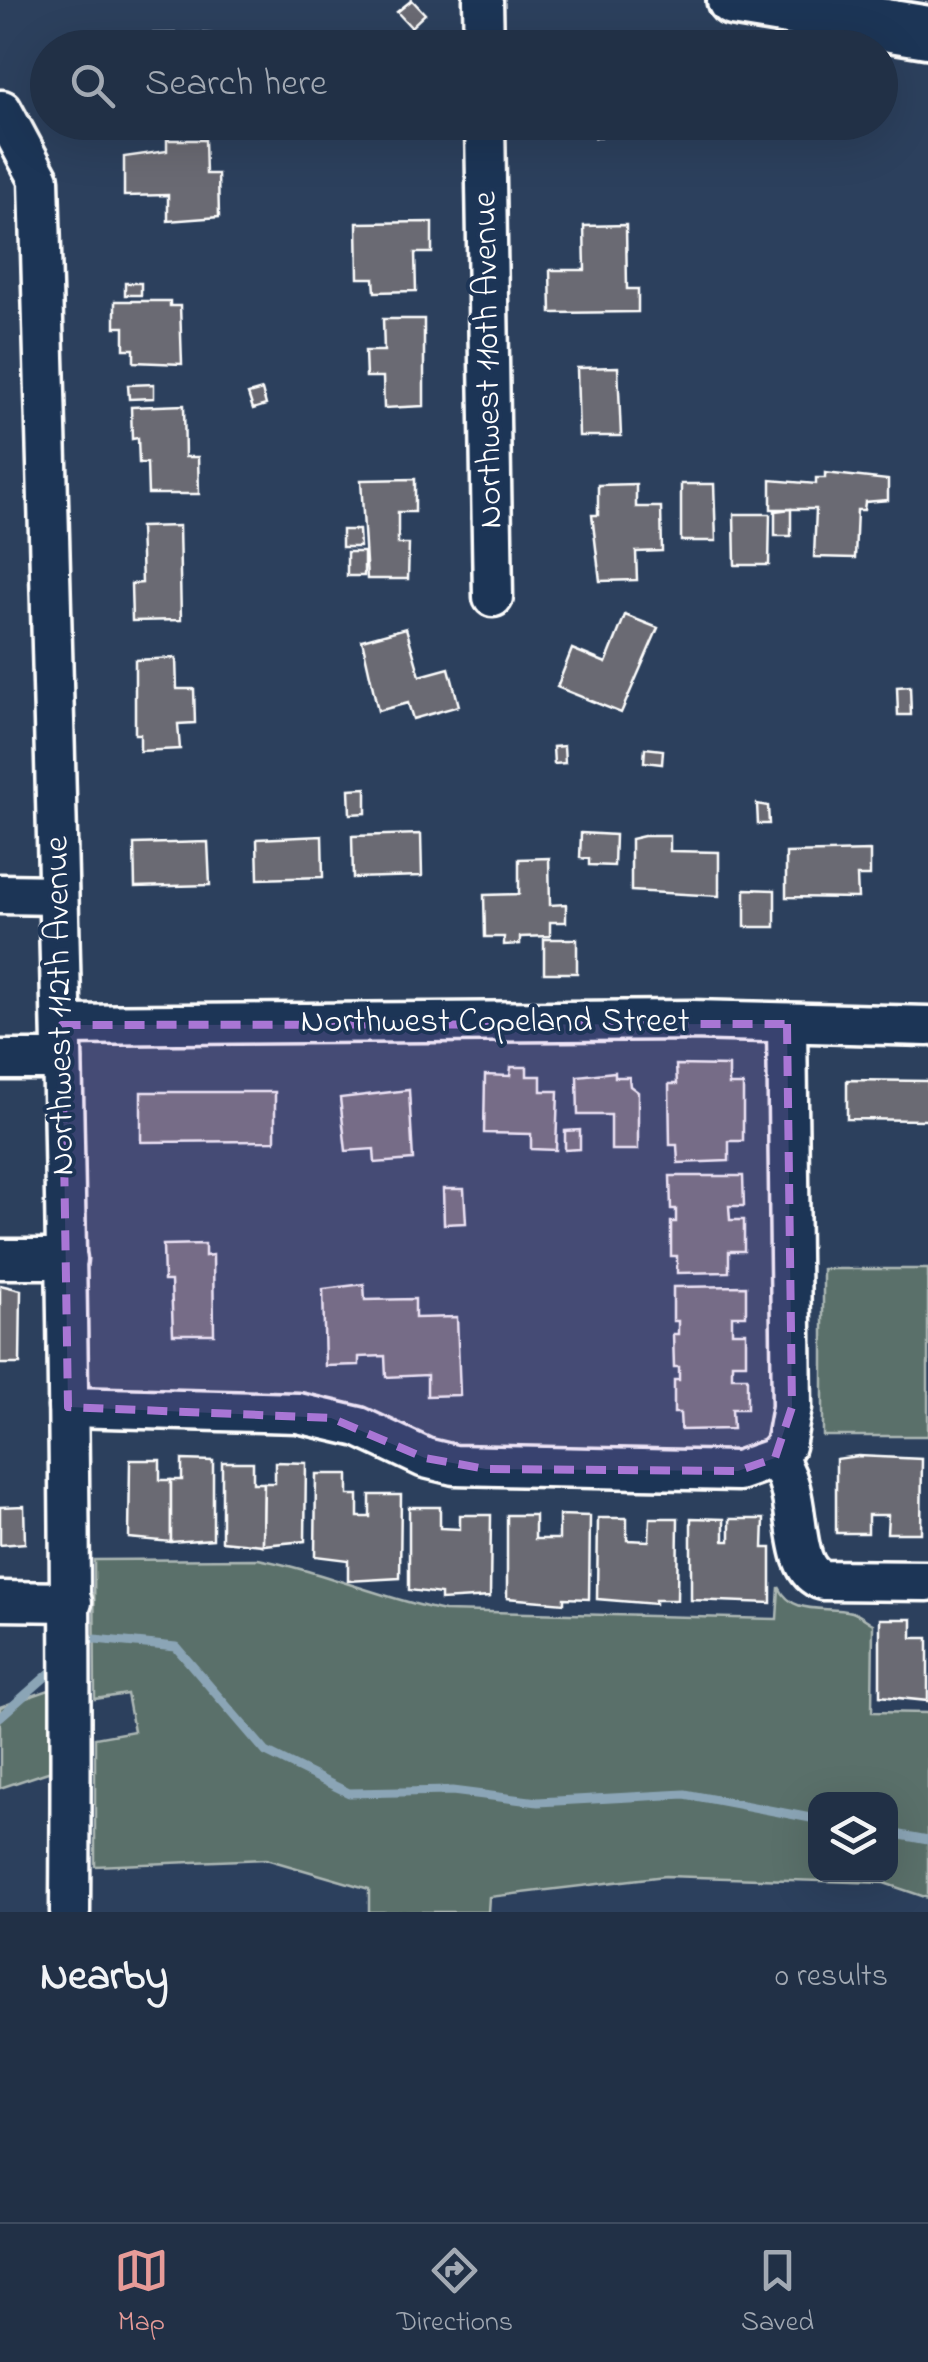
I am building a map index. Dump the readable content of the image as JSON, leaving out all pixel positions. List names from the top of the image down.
{
  "streets": {
    "street": ["Northwest 110th Avenue", "Northwest 112th Avenue", "Northwest Copeland Street"]
  },
  "crossings": [
    ["Northwest 112th Avenue", "Northwest Copeland Street"]
  ],
  "page": {
    "search": "Search here",
    "heading": ["Nearby", "0 results"],
    "nav": ["Map", "Directions", "Saved"]
  }
}
